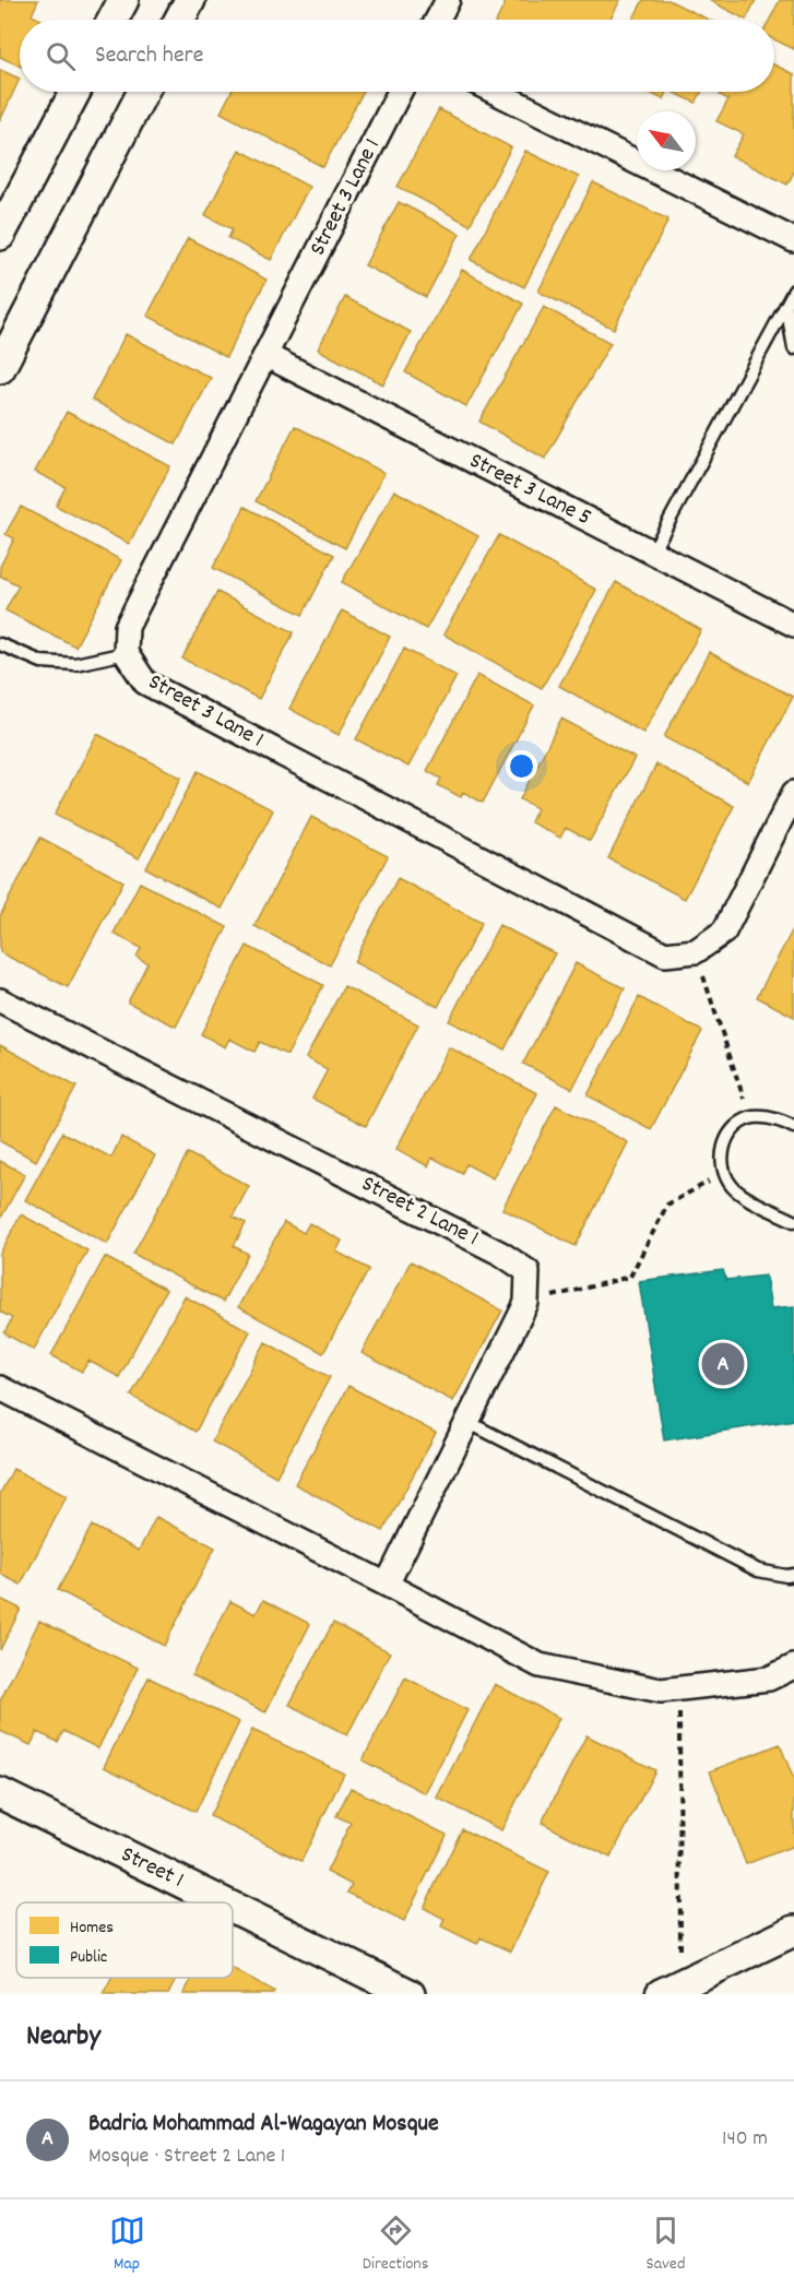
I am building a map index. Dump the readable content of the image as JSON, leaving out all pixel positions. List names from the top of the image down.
{
  "streets": {
    "street": [
      "Street 3 Lane 1",
      "Street 3 Lane 5",
      "Street 2 Lane 1",
      "Street 1"
    ]
  },
  "crossings": [
    ["Street 3 Lane 1", "Street 3 Lane 5"]
  ],
  "legend": ["Homes", "Public"],
  "north": "top left",
  "page": {
    "search": "Search here",
    "pins": "A",
    "heading": "Nearby",
    "list": [
      {
        "mark": "A",
        "name": "Badria Mohammad Al-Wagayan Mosque",
        "note": "Mosque · Street 2 Lane 1",
        "value": "140 m"
      }
    ],
    "nav": ["Map", "Directions", "Saved"]
  }
}
